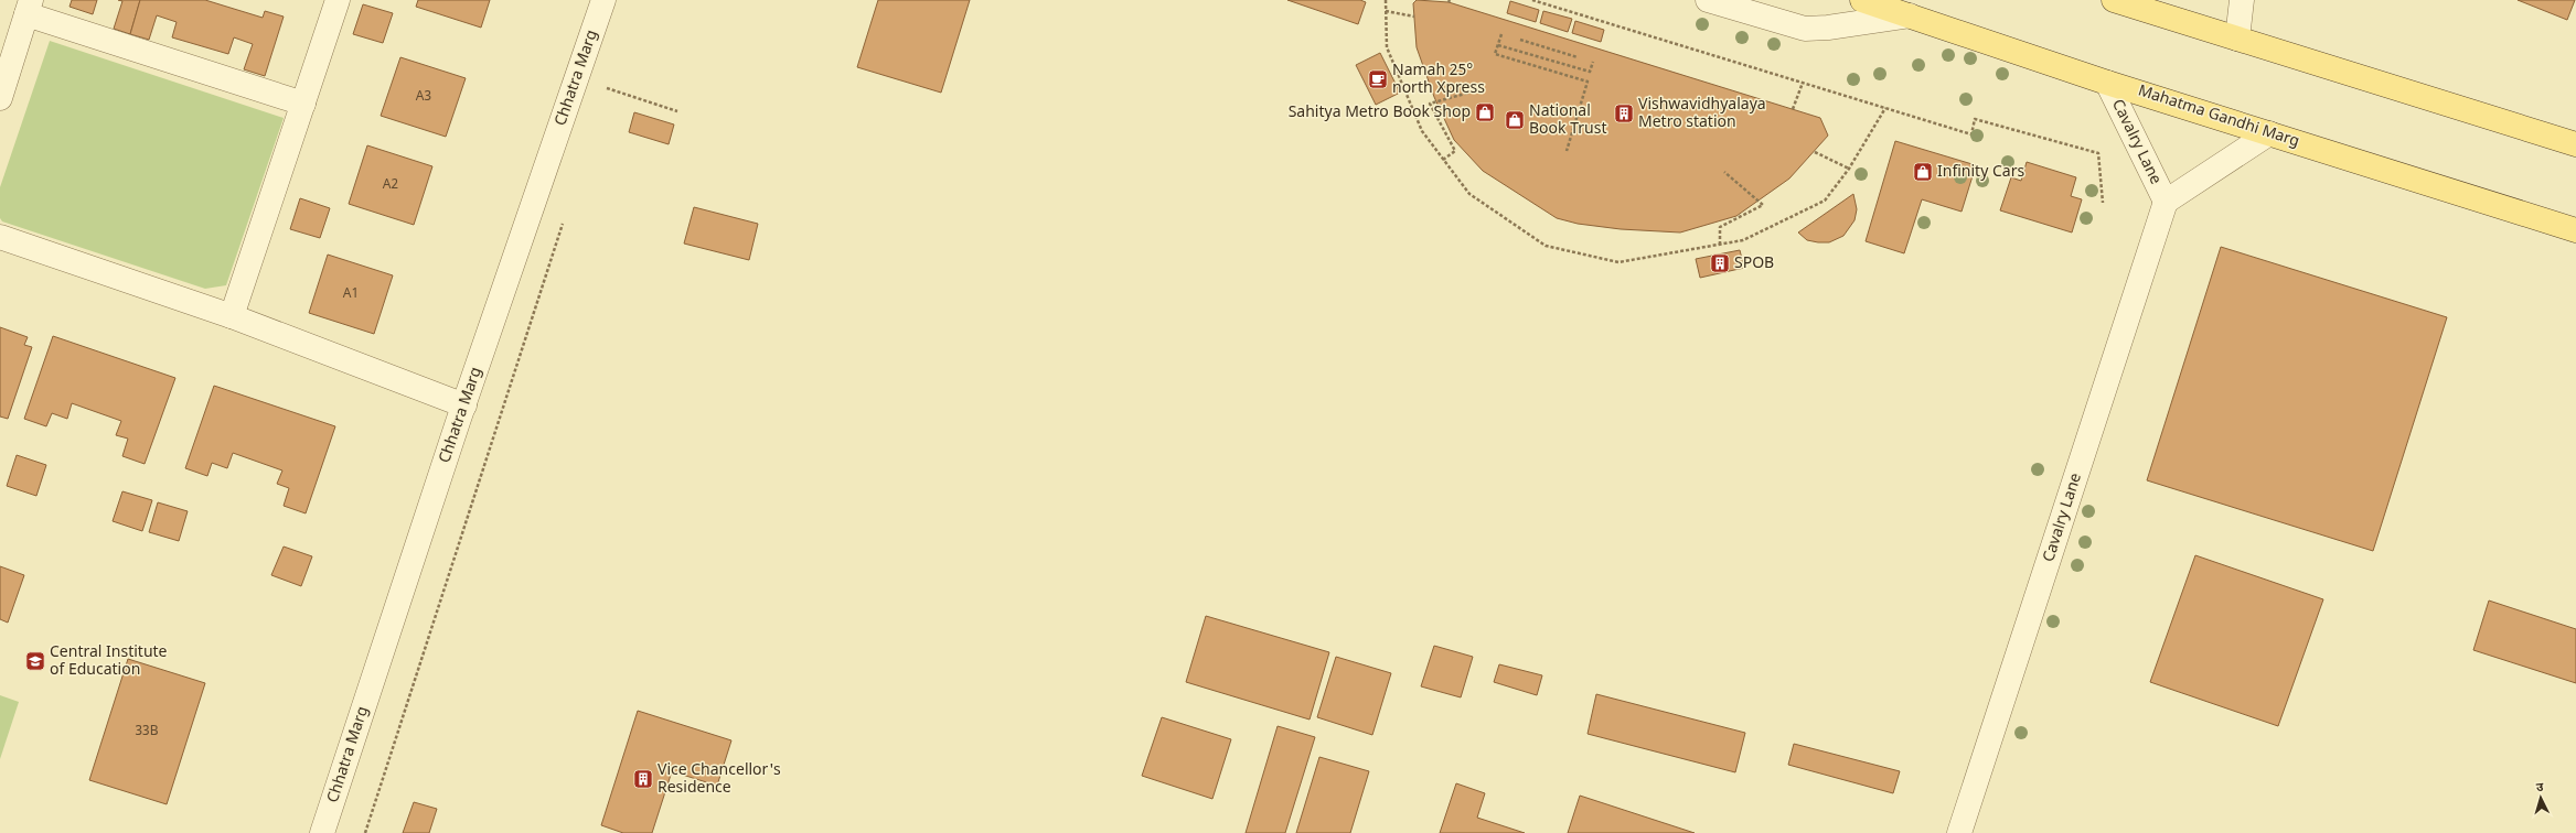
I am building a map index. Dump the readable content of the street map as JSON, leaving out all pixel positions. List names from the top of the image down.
{
  "streets": {
    "main road": ["Mahatma Gandhi Marg"],
    "street": ["Chhatra Marg", "Cavalry Lane"]
  },
  "crossings": [
    ["Mahatma Gandhi Marg", "Cavalry Lane"]
  ],
  "places": {
    "cafe": ["Namah 25° north Xpress"],
    "shop": ["Sahitya Metro Book Shop", "National Book Trust", "Infinity Cars"],
    "building": ["Vishwavidhyalaya Metro station", "SPOB", "Vice Chancellor's Residence"],
    "school or university": ["Central Institute of Education"]
  },
  "house_numbers": [
    "A3",
    "A2",
    "A1",
    "33B"
  ],
  "north": "top"
}
